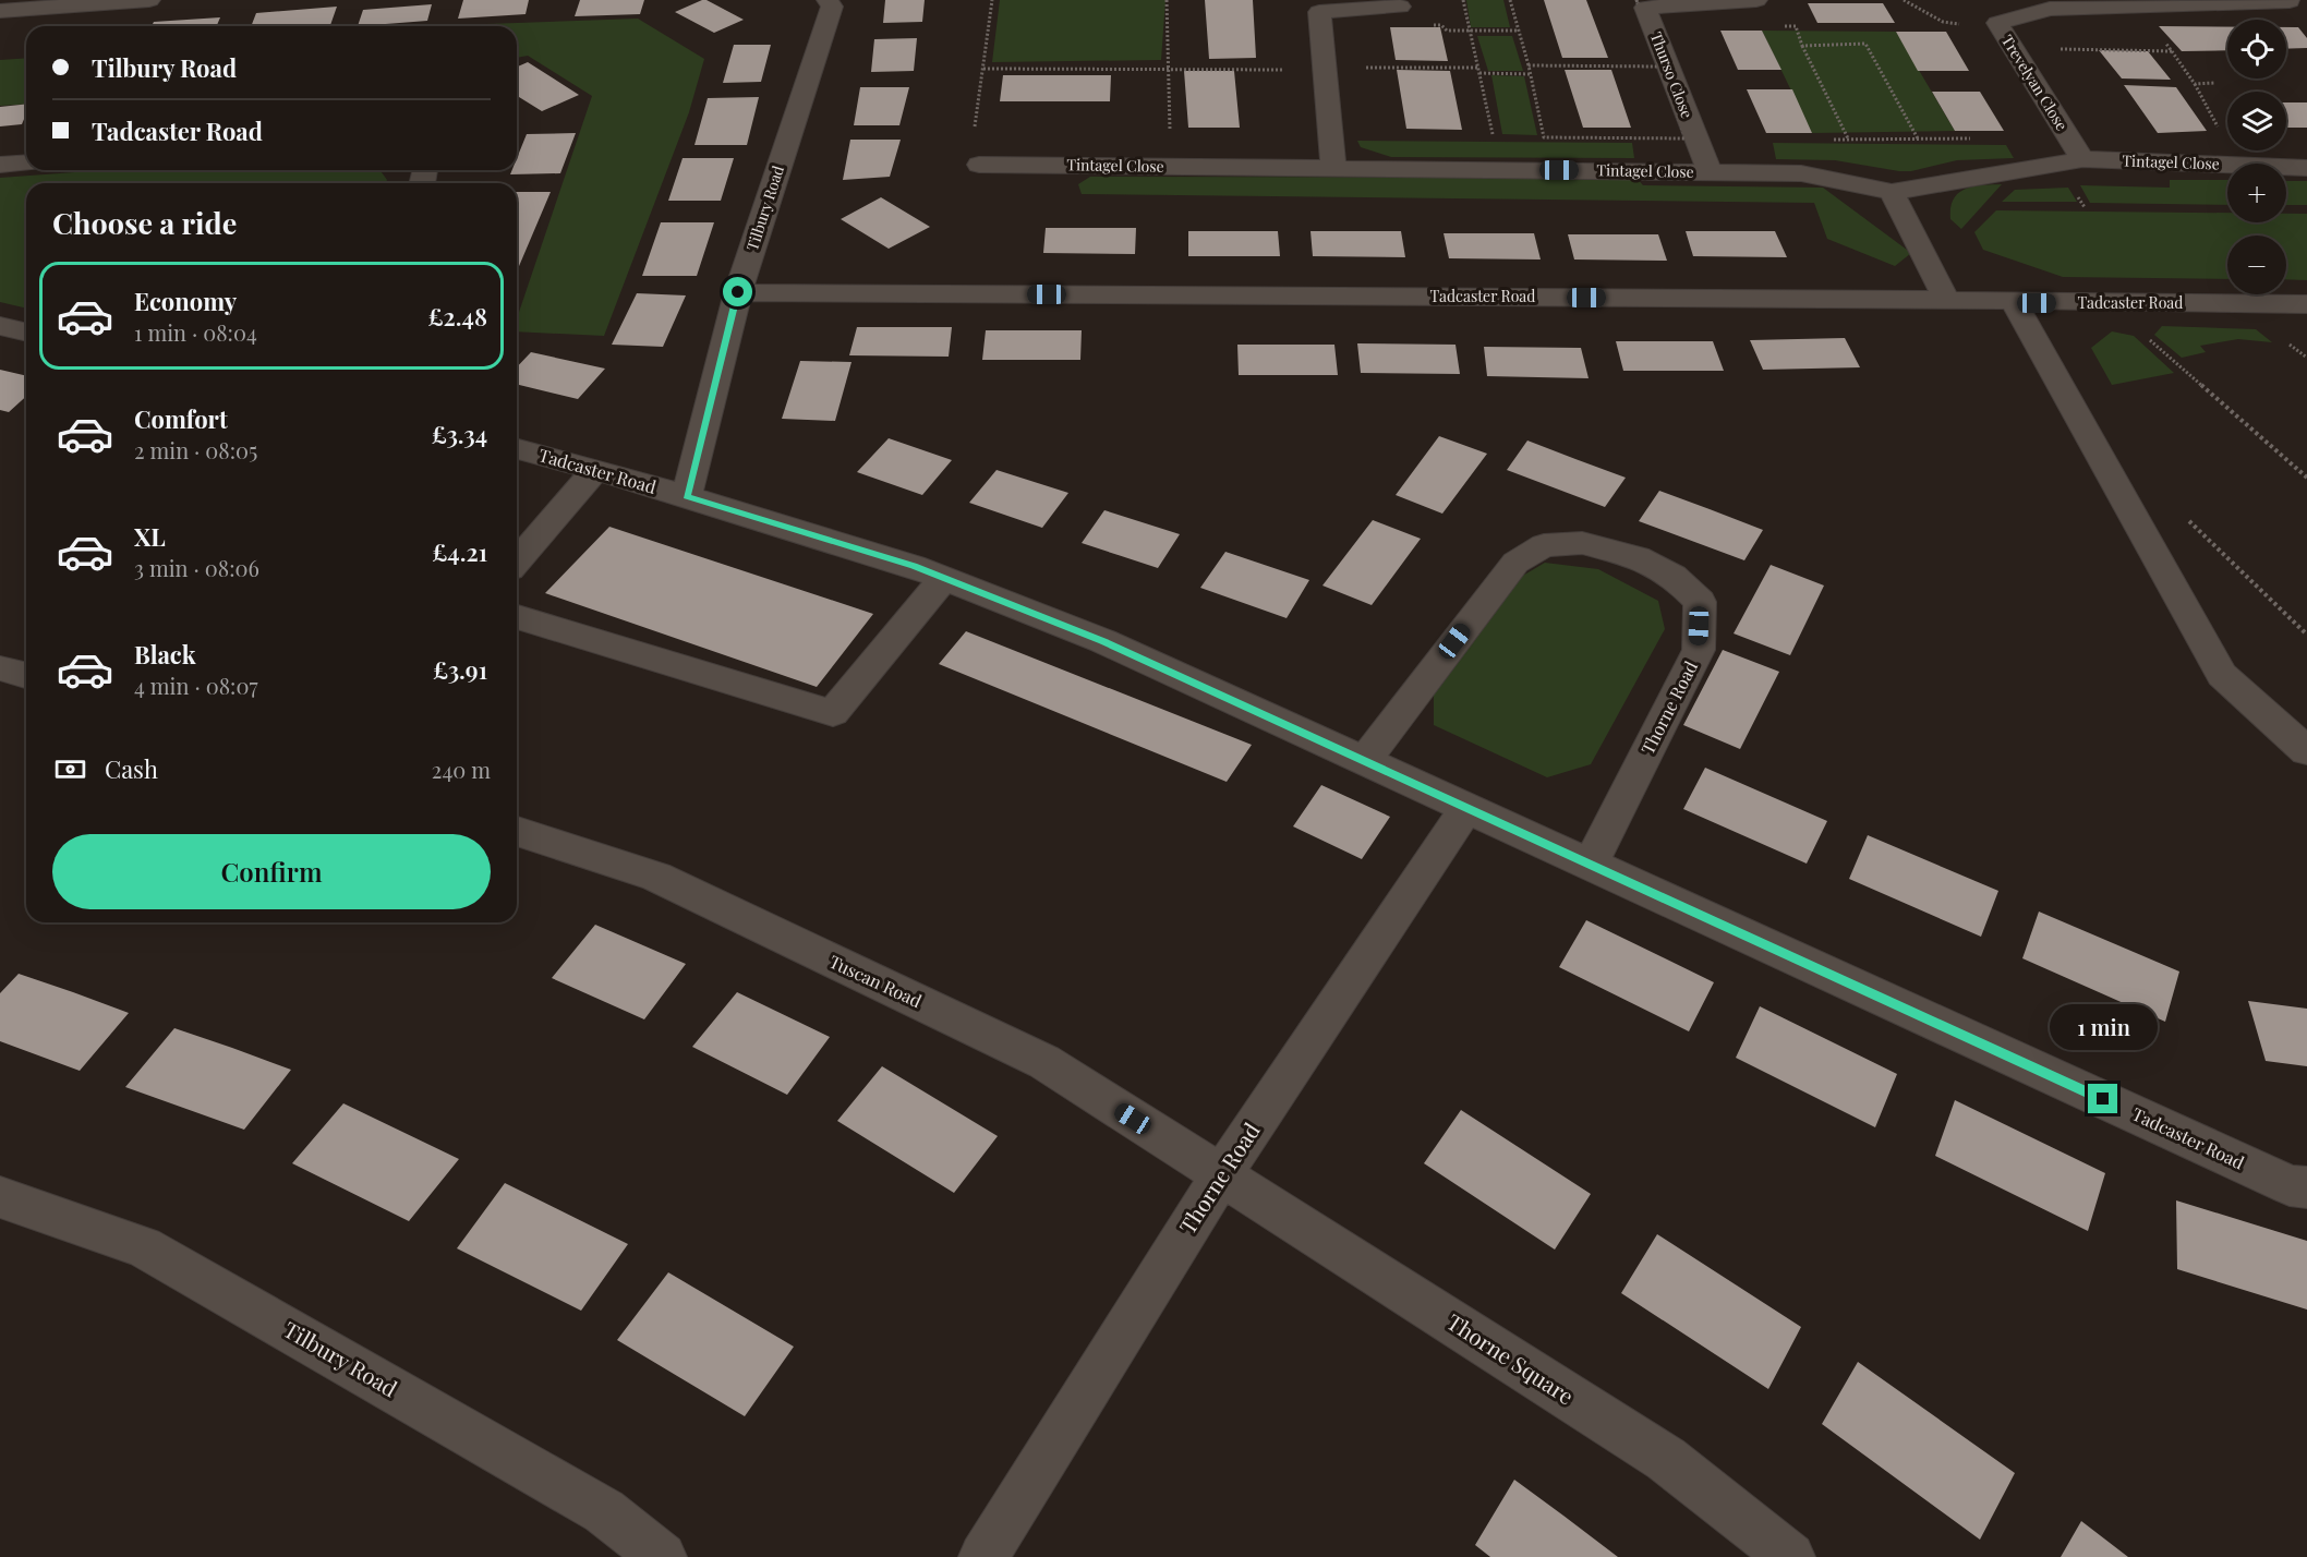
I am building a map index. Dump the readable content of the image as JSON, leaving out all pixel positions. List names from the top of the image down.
{
  "streets": {
    "street": [
      "Thurso Close",
      "Trevelyan Close",
      "Tintagel Close",
      "Tilbury Road",
      "Tadcaster Road",
      "Thorne Road",
      "Tuscan Road",
      "Thorne Square"
    ]
  },
  "crossings": [
    ["Thurso Close", "Tintagel Close"],
    ["Trevelyan Close", "Tintagel Close"],
    ["Tilbury Road", "Tadcaster Road"],
    ["Tadcaster Road", "Thorne Road"],
    ["Thorne Road", "Tuscan Road"],
    ["Thorne Road", "Thorne Square"],
    ["Tuscan Road", "Thorne Square"]
  ],
  "page": {
    "map_buttons": ["+", "−"],
    "banner": ["Tilbury Road", "Tadcaster Road"],
    "heading": "Choose a ride",
    "list": [
      {
        "name": "Economy",
        "note": "1 min · 08:04",
        "value": "£2.48"
      },
      {
        "name": "Comfort",
        "note": "2 min · 08:05",
        "value": "£3.34"
      },
      {
        "name": "XL",
        "note": "3 min · 08:06",
        "value": "£4.21"
      },
      {
        "name": "Black",
        "note": "4 min · 08:07",
        "value": "£3.91"
      }
    ],
    "pay": ["Cash", "240 m"],
    "buttons": "Confirm",
    "bubble": "1 min"
  }
}
